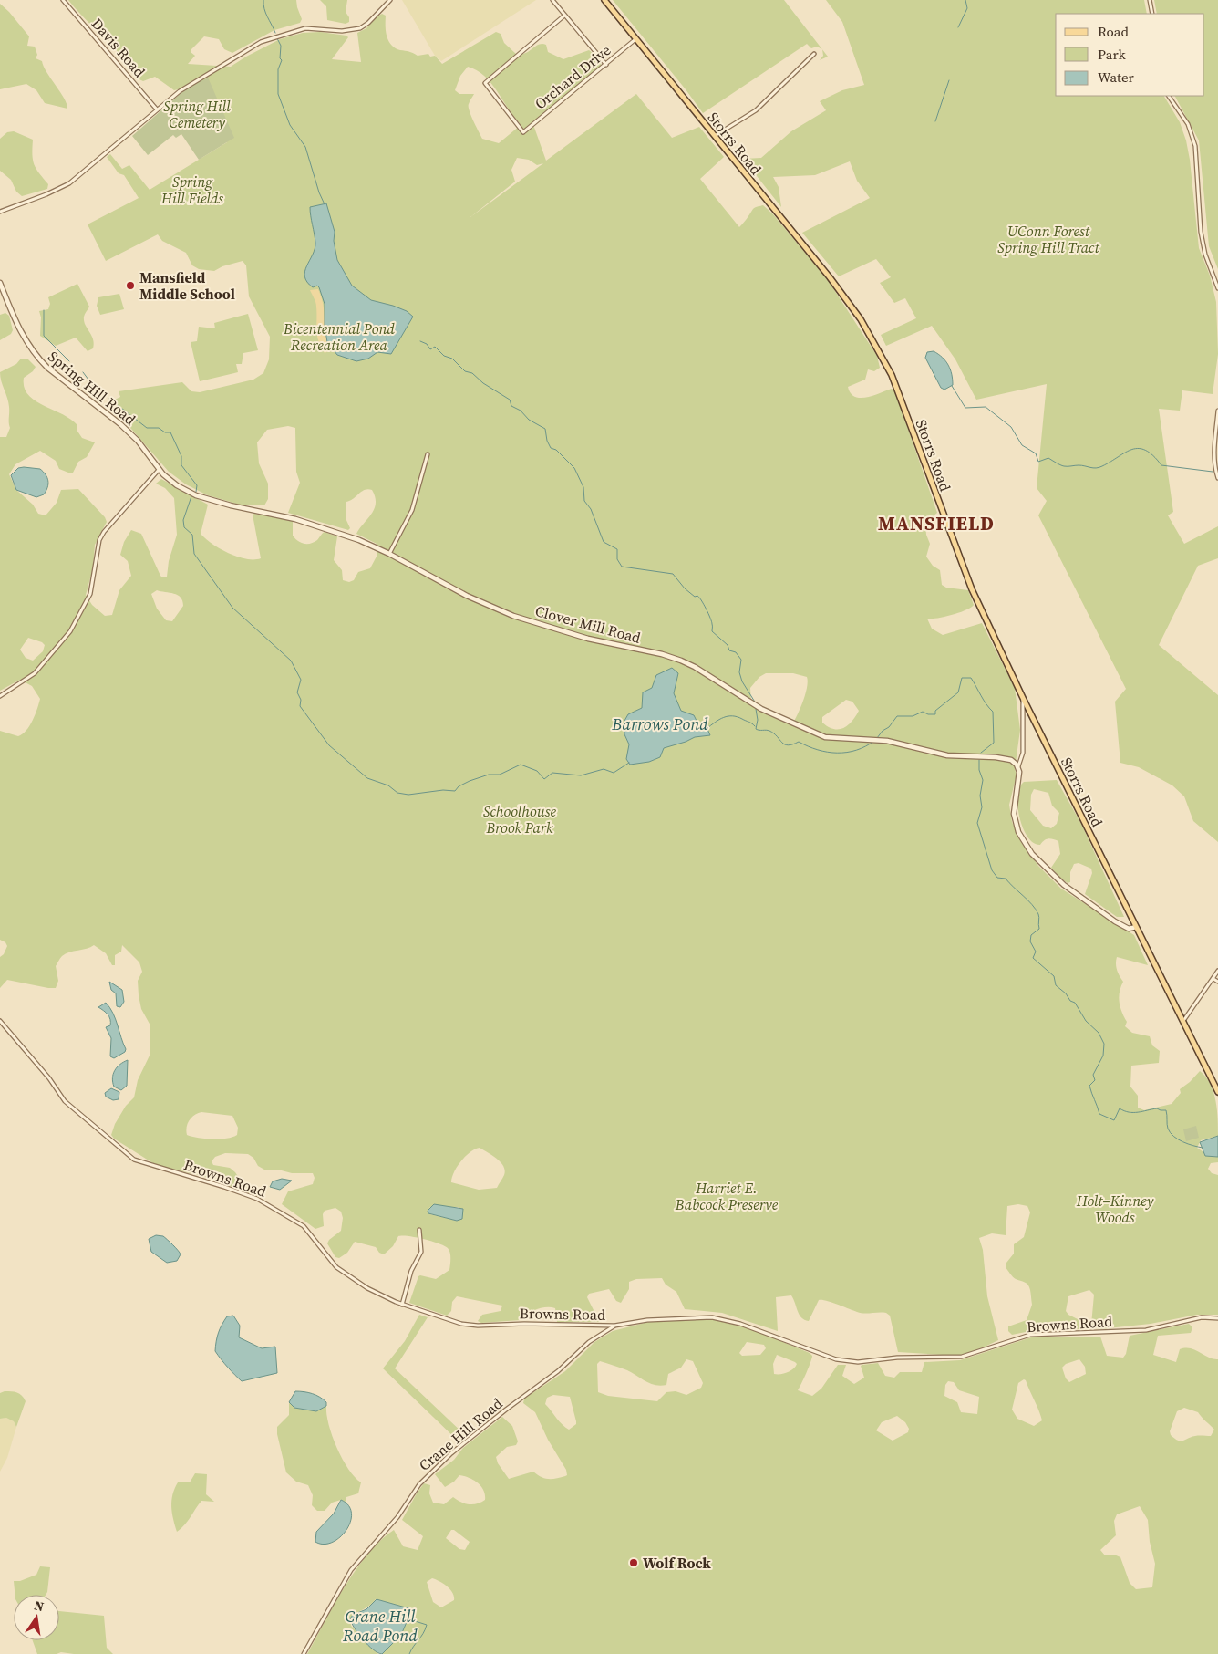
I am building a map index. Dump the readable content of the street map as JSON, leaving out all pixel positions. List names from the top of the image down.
{
  "streets": {
    "main road": ["Storrs Road"],
    "street": [
      "Davis Road",
      "Orchard Drive",
      "Spring Hill Road",
      "Clover Mill Road",
      "Browns Road",
      "Crane Hill Road"
    ]
  },
  "crossings": [
    ["Orchard Drive", "Storrs Road"],
    ["Spring Hill Road", "Clover Mill Road"],
    ["Browns Road", "Crane Hill Road"]
  ],
  "districts": ["MANSFIELD"],
  "water": ["Barrows Pond", "Crane Hill Road Pond"],
  "parks": [
    "Spring Hill Cemetery",
    "Spring Hill Fields",
    "UConn Forest Spring Hill Tract",
    "Bicentennial Pond Recreation Area",
    "Schoolhouse Brook Park",
    "Harriet E. Babcock Preserve",
    "Holt–Kinney Woods"
  ],
  "places": ["Mansfield Middle School", "Wolf Rock"],
  "legend": ["Road", "Park", "Water"],
  "north": "top"
}
